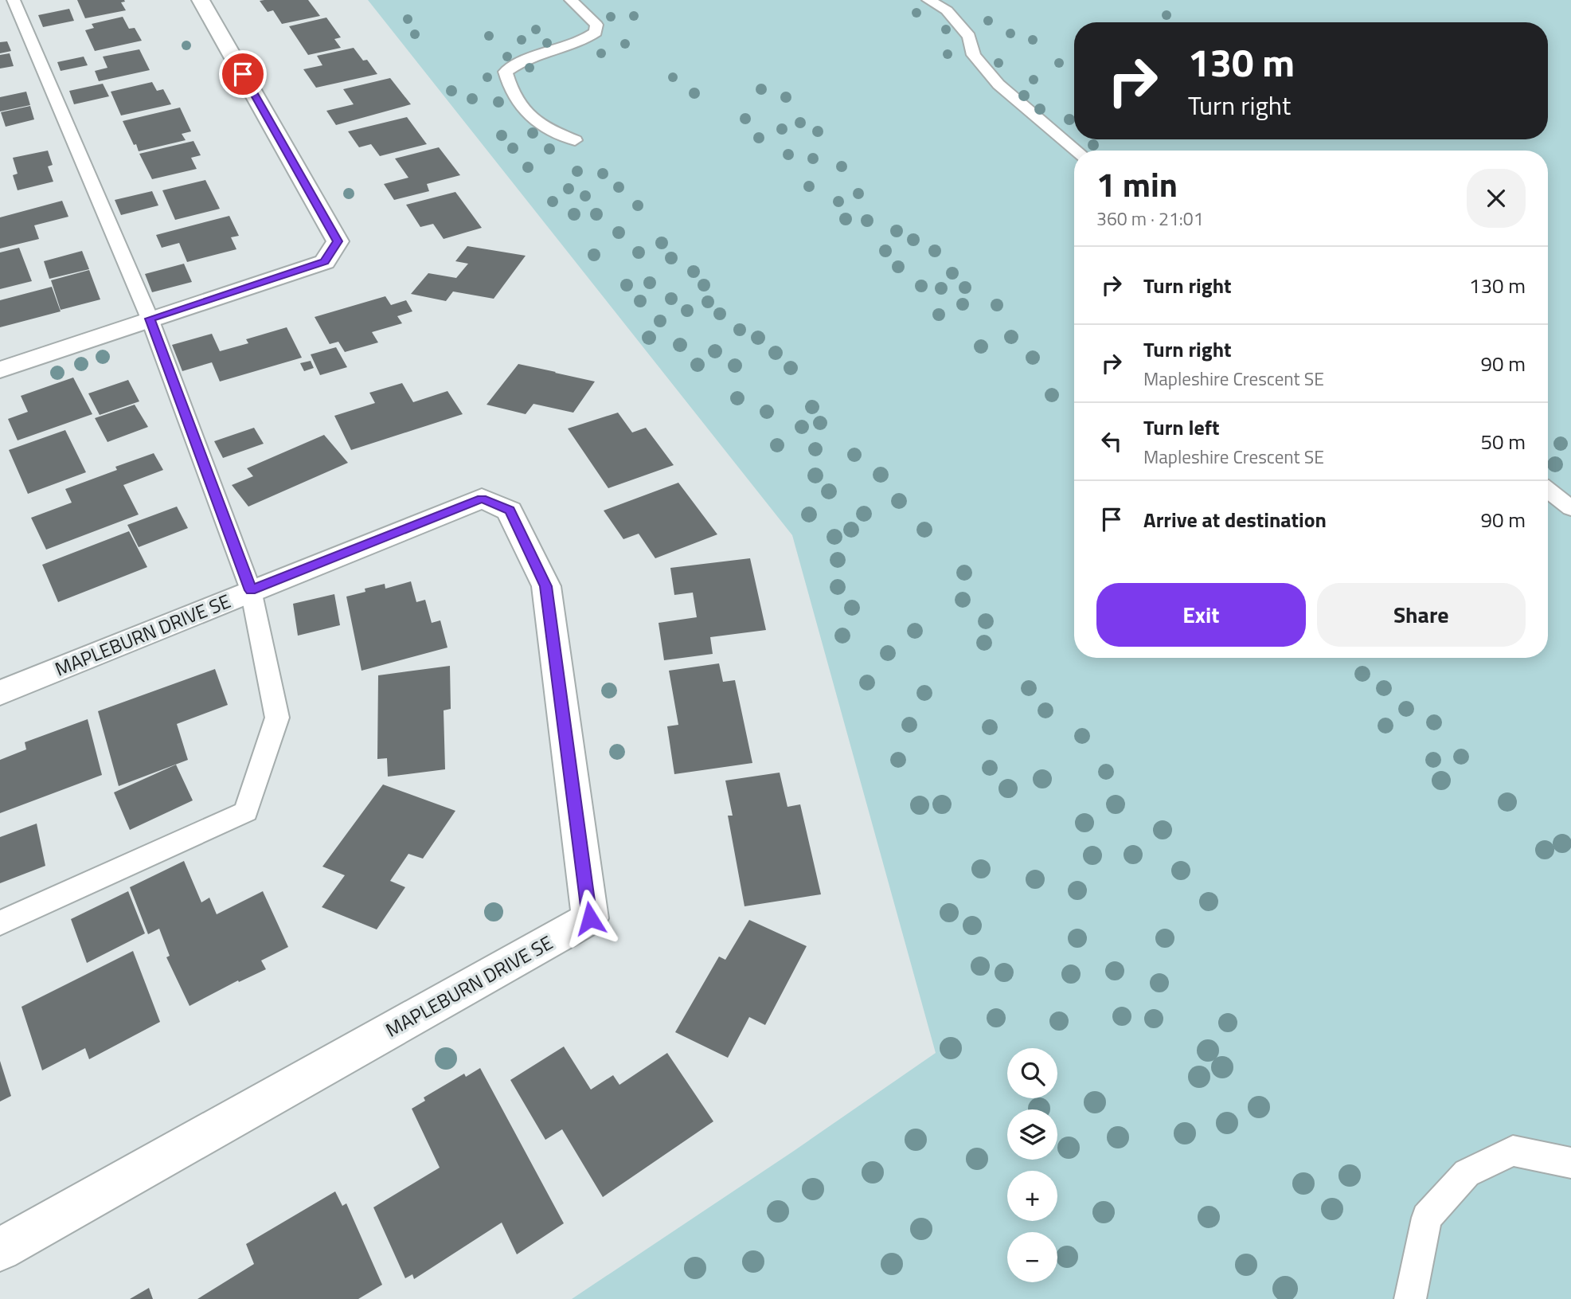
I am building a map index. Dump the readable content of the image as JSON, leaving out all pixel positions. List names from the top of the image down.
{
  "streets": {
    "street": ["MAPLEBURN DRIVE SE"]
  },
  "page": {
    "turn": ["130 m", "Turn right"],
    "heading": ["1 min", "360 m · 21:01"],
    "list": [
      {
        "name": "Turn right",
        "value": "130 m"
      },
      {
        "name": "Turn right",
        "note": "Mapleshire Crescent SE",
        "value": "90 m"
      },
      {
        "name": "Turn left",
        "note": "Mapleshire Crescent SE",
        "value": "50 m"
      },
      {
        "name": "Arrive at destination",
        "value": "90 m"
      }
    ],
    "buttons": ["Exit", "Share"],
    "map_buttons": ["+", "−"]
  }
}
